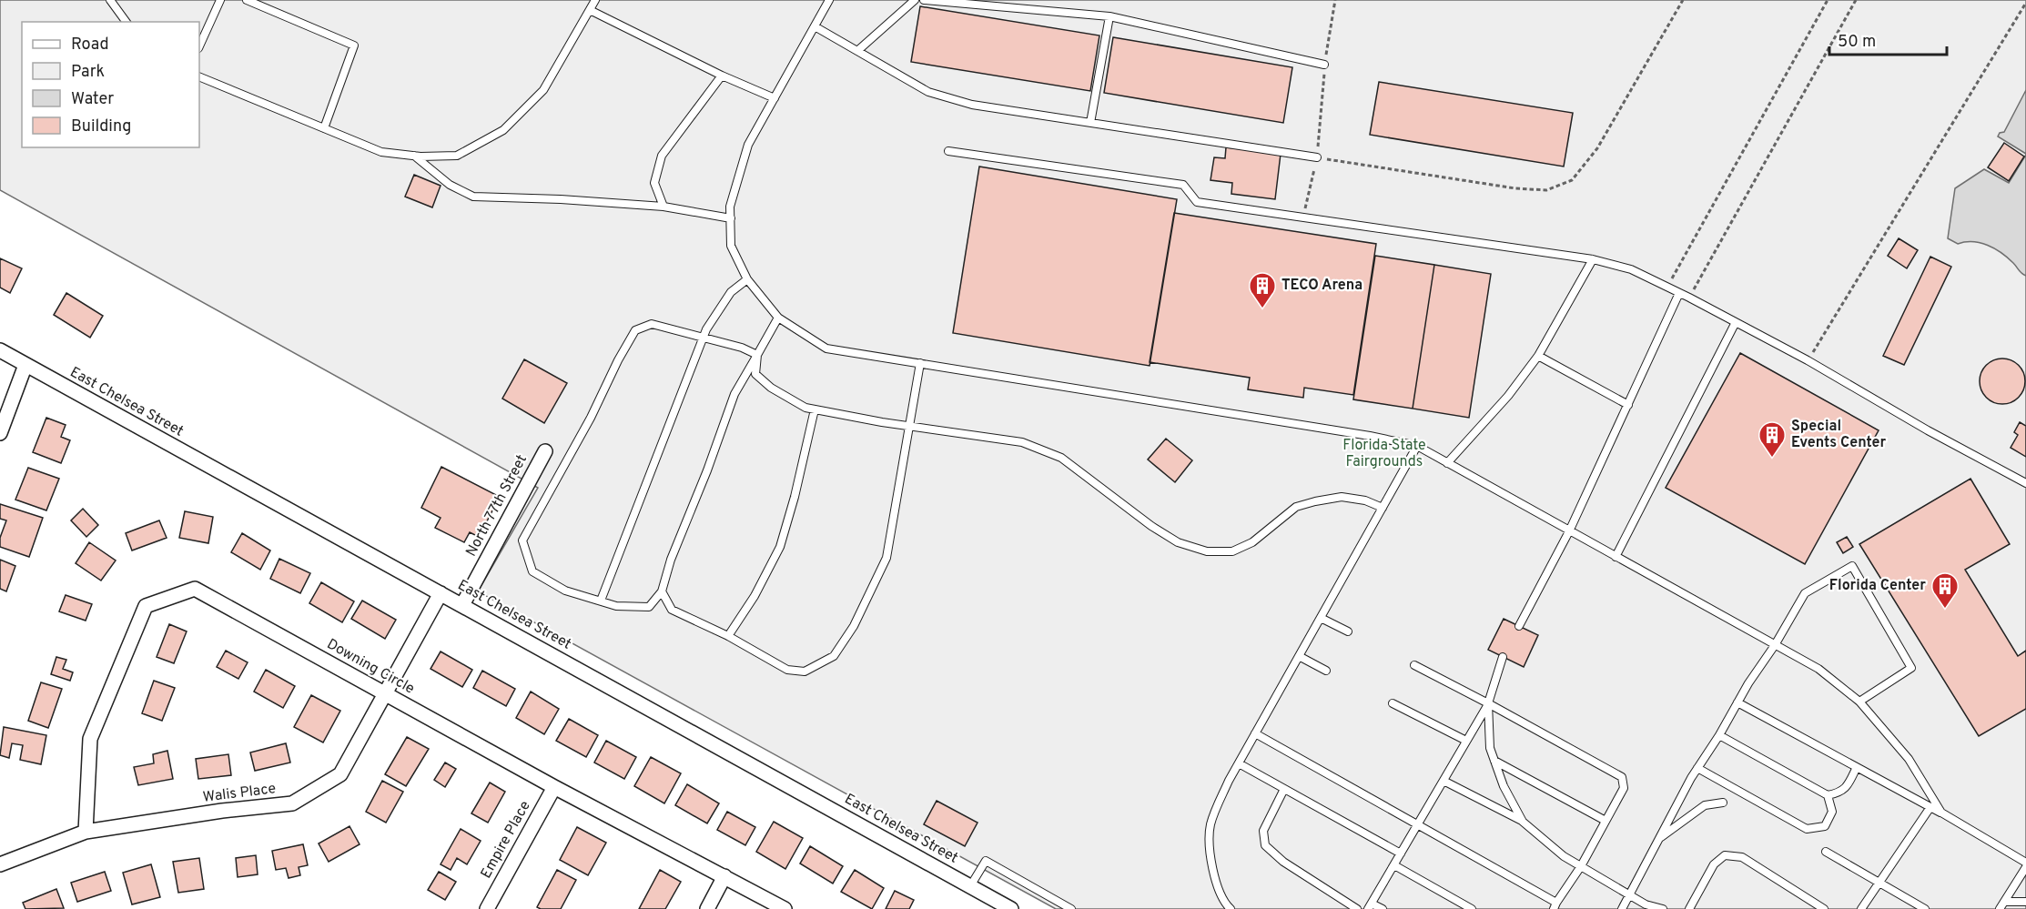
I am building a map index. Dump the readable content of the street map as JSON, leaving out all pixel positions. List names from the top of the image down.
{
  "streets": {
    "street": [
      "East Chelsea Street",
      "North 77th Street",
      "Downing Circle",
      "Walis Place",
      "Empire Place"
    ]
  },
  "crossings": [
    ["East Chelsea Street", "North 77th Street"],
    ["East Chelsea Street", "Walis Place"],
    ["Downing Circle", "Walis Place"],
    ["Downing Circle", "Empire Place"]
  ],
  "parks": ["Florida State Fairgrounds"],
  "places": {
    "building": ["TECO Arena", "Special Events Center", "Florida Center"]
  },
  "legend": [
    "Road",
    "Park",
    "Water",
    "Building"
  ],
  "scale_bar": "50 m"
}
